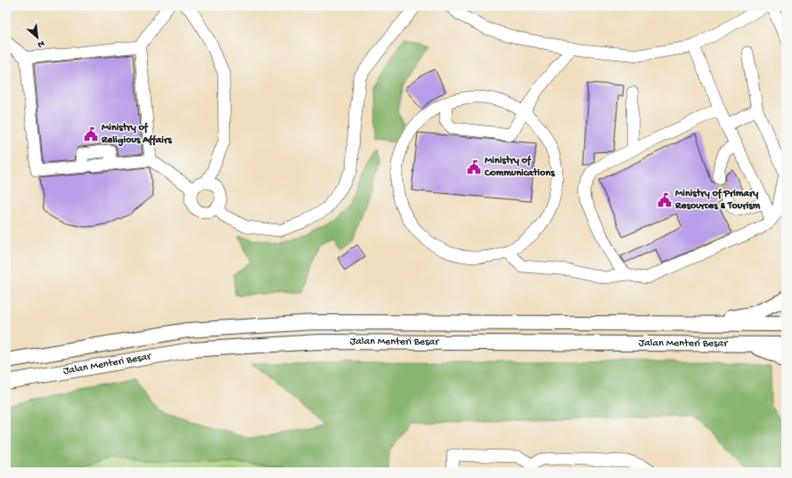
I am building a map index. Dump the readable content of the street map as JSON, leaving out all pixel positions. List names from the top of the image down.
{
  "streets": {
    "main road": ["Jalan Menteri Besar"]
  },
  "places": {
    "public building": ["Ministry of Religious Affairs", "Ministry of Communications", "Ministry of Primary Resources & Tourism"]
  },
  "north": "bottom right"
}
